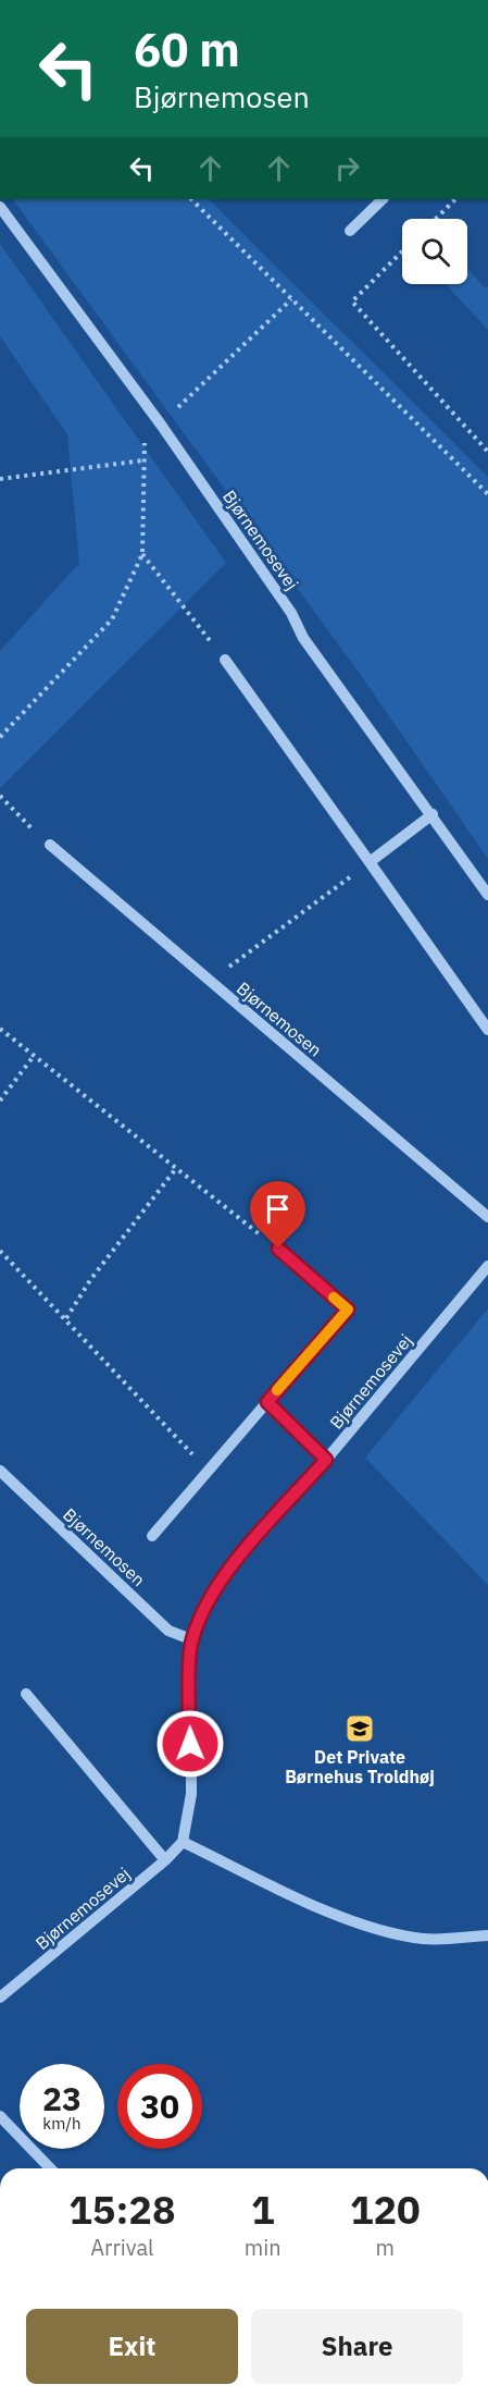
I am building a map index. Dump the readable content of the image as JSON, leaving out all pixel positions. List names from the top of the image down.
{
  "streets": {
    "street": ["Bjørnemosevej", "Bjørnemosen"]
  },
  "crossings": [
    ["Bjørnemosevej", "Bjørnemosen"]
  ],
  "places": {
    "school or university": ["Det Private Børnehus Troldhøj"]
  },
  "page": {
    "turn": ["60 m", "Bjørnemosen"],
    "speed": "23 km/h",
    "limit": "30",
    "eta": [
      "15:28",
      "Arrival",
      "1",
      "min",
      "120",
      "m"
    ],
    "buttons": ["Exit", "Share"]
  }
}
